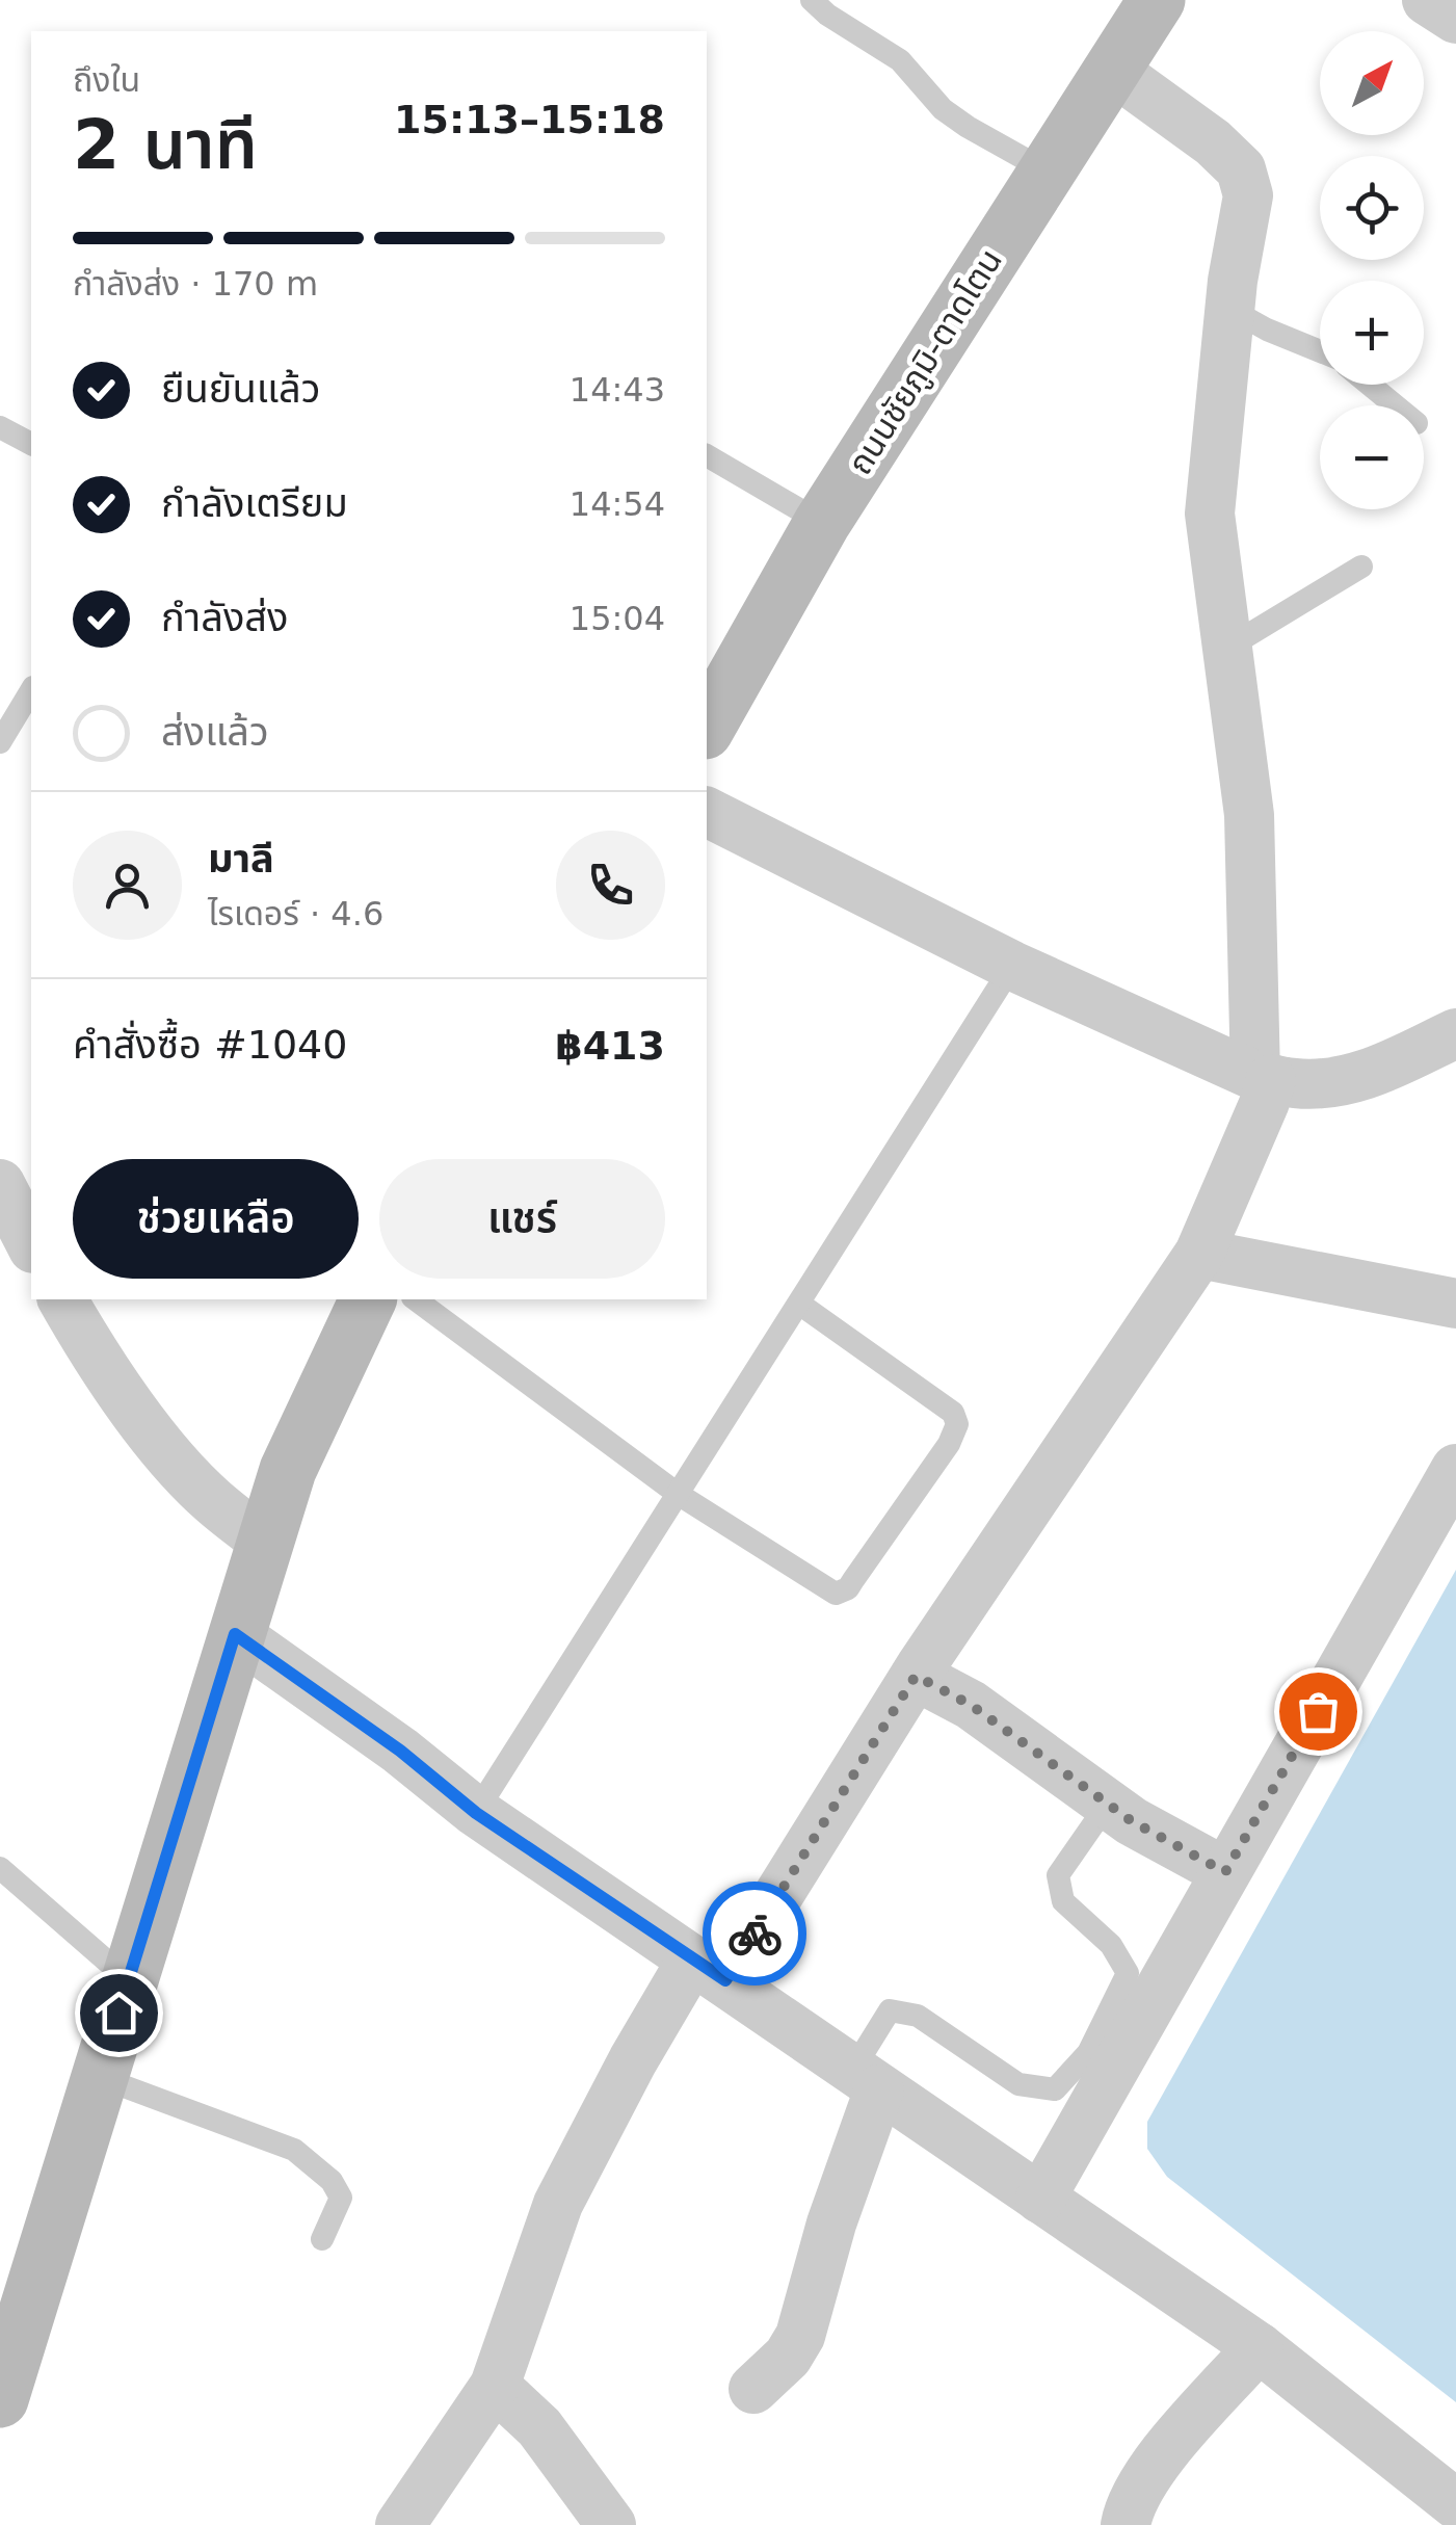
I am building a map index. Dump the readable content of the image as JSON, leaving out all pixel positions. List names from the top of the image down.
{
  "streets": {
    "main road": ["ถนนชัยภูมิ-ตาดโตน"]
  },
  "north": "top right",
  "page": {
    "map_buttons": ["+", "−"],
    "heading": ["2 นาที", "ถึงใน", "15:13–15:18"],
    "panel": [
      "มาลี",
      "ไรเดอร์ · 4.6",
      "คำสั่งซื้อ #1040",
      "฿413"
    ],
    "bar": "กำลังส่ง · 170 m",
    "list": [
      ["ยืนยันแล้ว", "14:43"],
      ["กำลังเตรียม", "14:54"],
      ["กำลังส่ง", "15:04"],
      "ส่งแล้ว"
    ],
    "buttons": ["ช่วยเหลือ", "แชร์"]
  }
}
